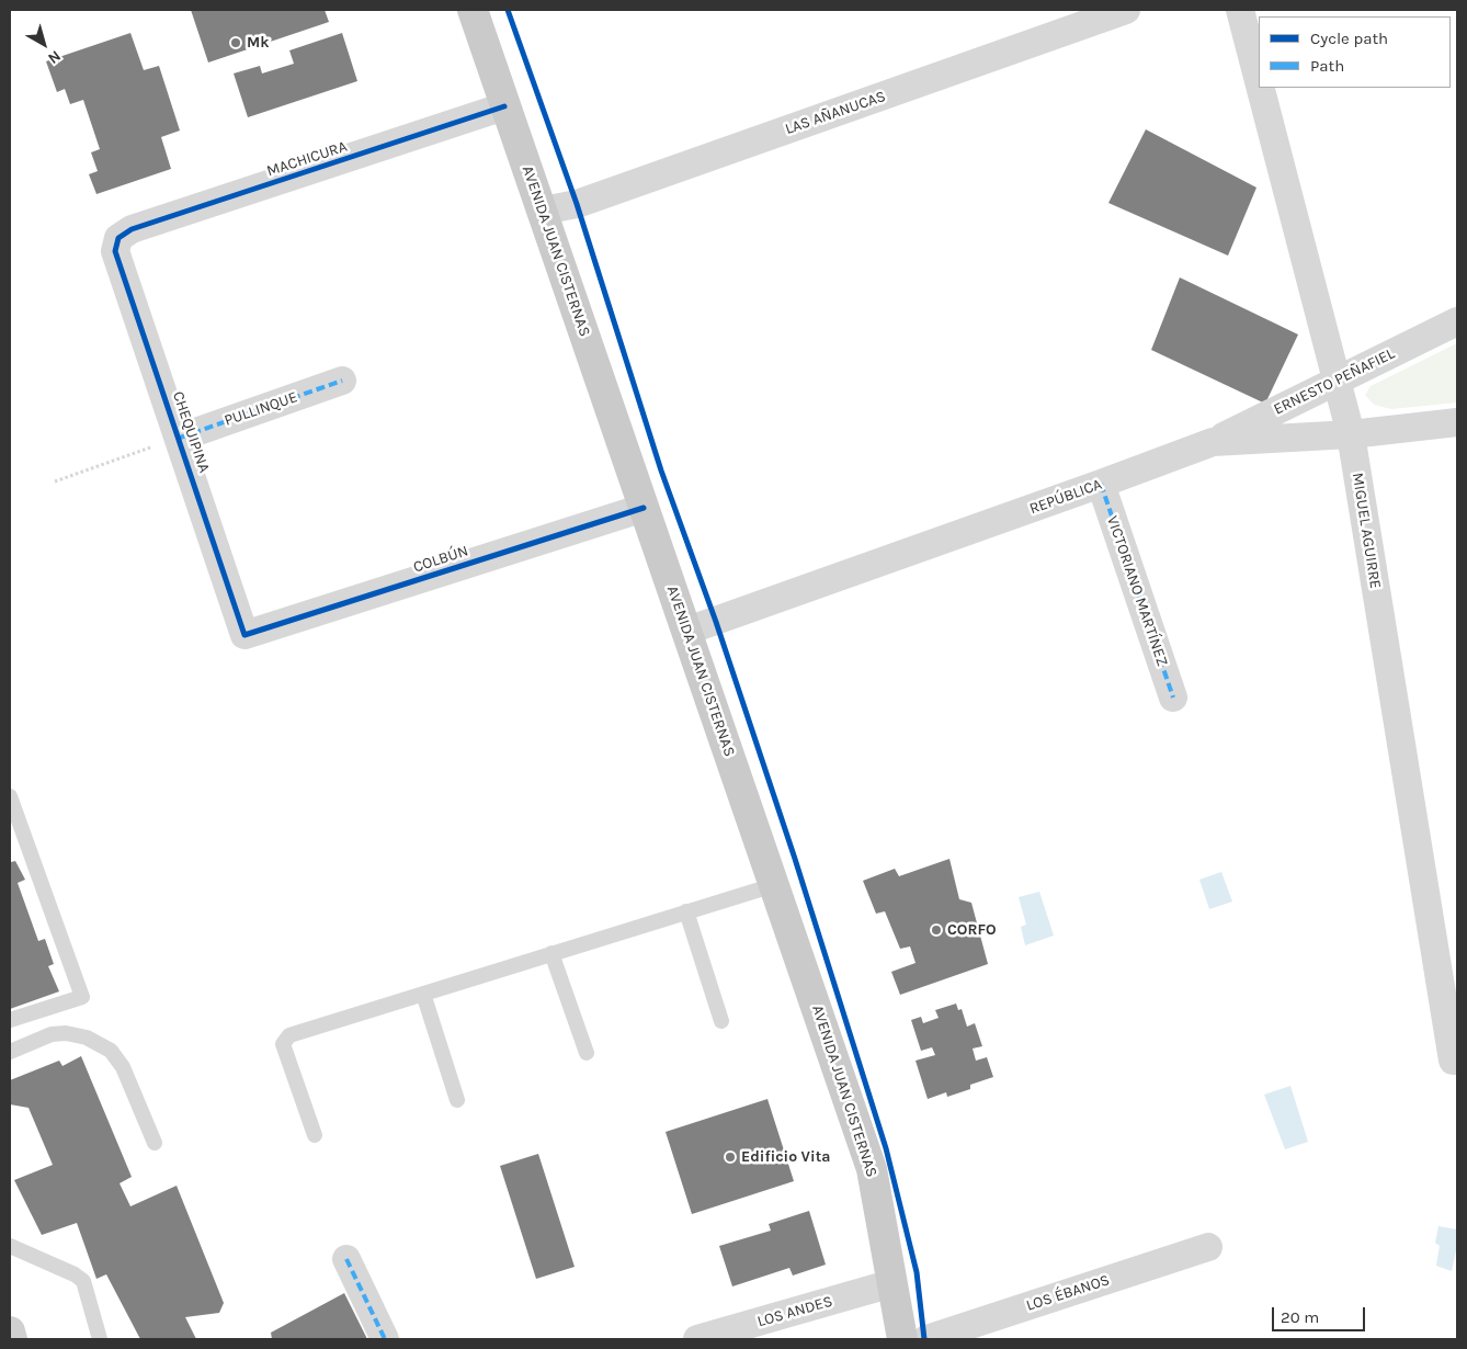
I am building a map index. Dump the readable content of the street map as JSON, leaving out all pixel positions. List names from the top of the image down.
{
  "streets": {
    "main road": ["AVENIDA JUAN CISTERNAS"],
    "street": [
      "LAS AÑANUCAS",
      "MACHICURA",
      "ERNESTO PEÑAFIEL",
      "PULLINQUE",
      "CHEQUIPINA",
      "REPÚBLICA",
      "MIGUEL AGUIRRE",
      "COLBÚN",
      "VICTORIANO MARTÍNEZ",
      "LOS ÉBANOS",
      "LOS ANDES"
    ]
  },
  "crossings": [
    ["LAS AÑANUCAS", "AVENIDA JUAN CISTERNAS"],
    ["MACHICURA", "AVENIDA JUAN CISTERNAS"],
    ["MACHICURA", "CHEQUIPINA"],
    ["AVENIDA JUAN CISTERNAS", "REPÚBLICA"],
    ["AVENIDA JUAN CISTERNAS", "COLBÚN"],
    ["AVENIDA JUAN CISTERNAS", "LOS ANDES"],
    ["ERNESTO PEÑAFIEL", "REPÚBLICA"],
    ["ERNESTO PEÑAFIEL", "MIGUEL AGUIRRE"],
    ["PULLINQUE", "CHEQUIPINA"],
    ["CHEQUIPINA", "COLBÚN"],
    ["REPÚBLICA", "MIGUEL AGUIRRE"],
    ["REPÚBLICA", "VICTORIANO MARTÍNEZ"]
  ],
  "places": ["Mk", "CORFO", "Edificio Vita"],
  "legend": ["Cycle path", "Path"],
  "scale_bar": "20 m",
  "north": "bottom right"
}
